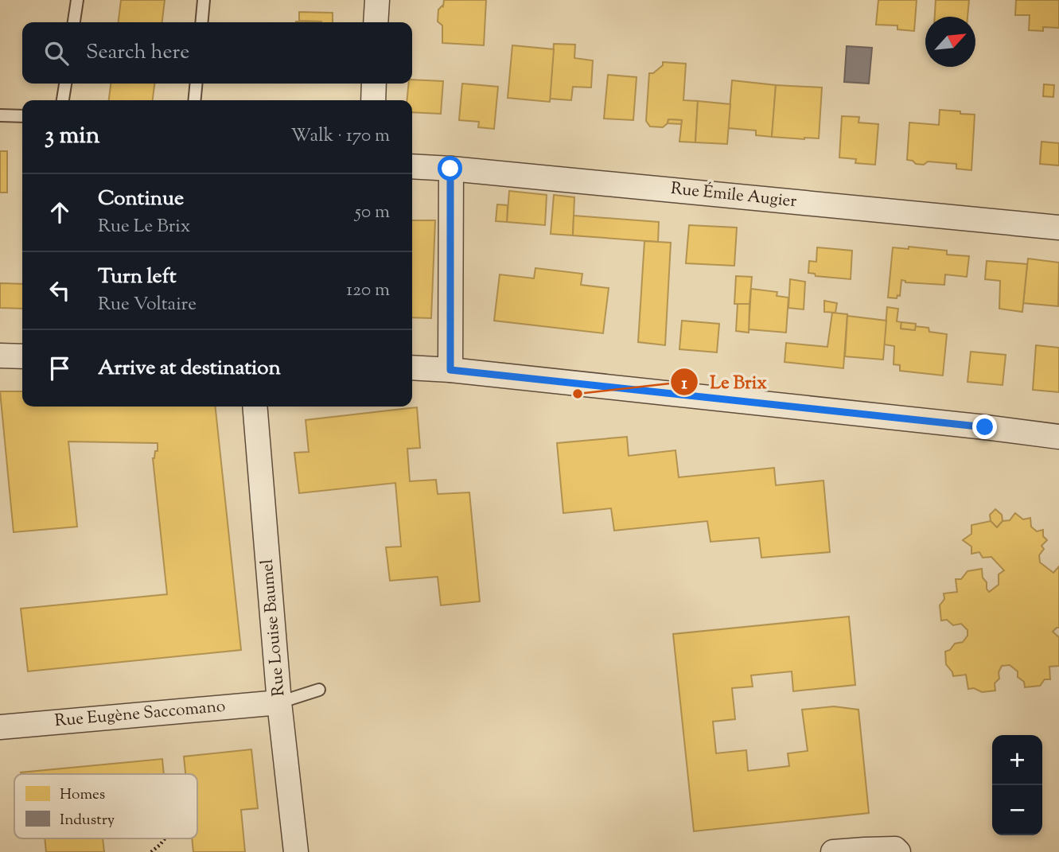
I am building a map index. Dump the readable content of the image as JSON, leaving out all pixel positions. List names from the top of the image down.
{
  "streets": {
    "street": ["Rue Émile Augier", "Rue Louise Baumel", "Rue Eugène Saccomano"]
  },
  "crossings": [
    ["Rue Louise Baumel", "Rue Eugène Saccomano"]
  ],
  "places": ["Le Brix"],
  "legend": ["Homes", "Industry"],
  "north": "top right",
  "page": {
    "search": "Search here",
    "heading": ["3 min", "Walk · 170 m"],
    "list": [
      ["Continue", "Rue Le Brix", "50 m"],
      ["Turn left", "Rue Voltaire", "120 m"],
      "Arrive at destination"
    ],
    "map_buttons": ["+", "−"]
  }
}
